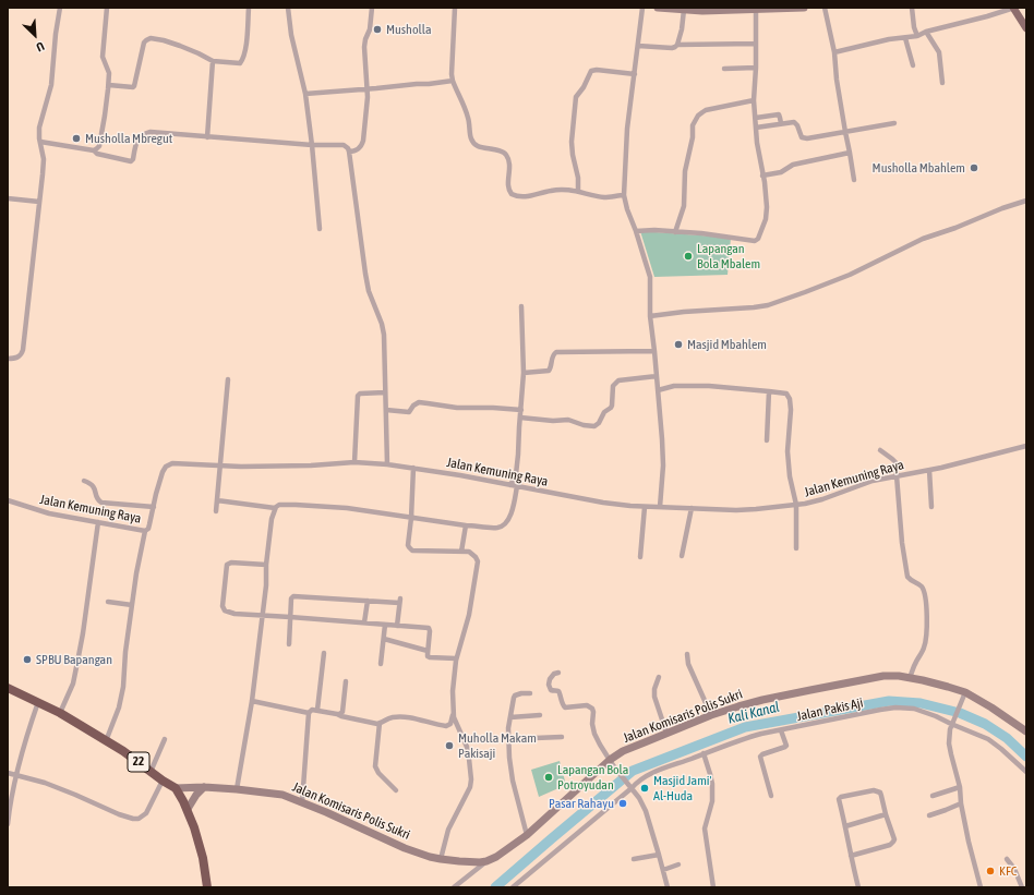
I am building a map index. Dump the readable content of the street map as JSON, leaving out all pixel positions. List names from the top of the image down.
{
  "streets": {
    "highway": ["22"],
    "main road": ["Jalan Komisaris Polis Sukri"],
    "street": ["Jalan Kemuning Raya", "Jalan Pakis Aji"]
  },
  "crossings": [
    ["Jalan Komisaris Polis Sukri", "22"]
  ],
  "water": ["Kali Kanal"],
  "places": [
    "Musholla",
    "Musholla Mbregut",
    "Musholla Mbahlem",
    "Lapangan Bola Mbalem",
    "Masjid Mbahlem",
    "SPBU Bapangan",
    "Muholla Makam Pakisaji",
    "Lapangan Bola Potroyudan",
    "Masjid Jami' Al-Huda",
    "Pasar Rahayu",
    "KFC"
  ],
  "north": "bottom right"
}
